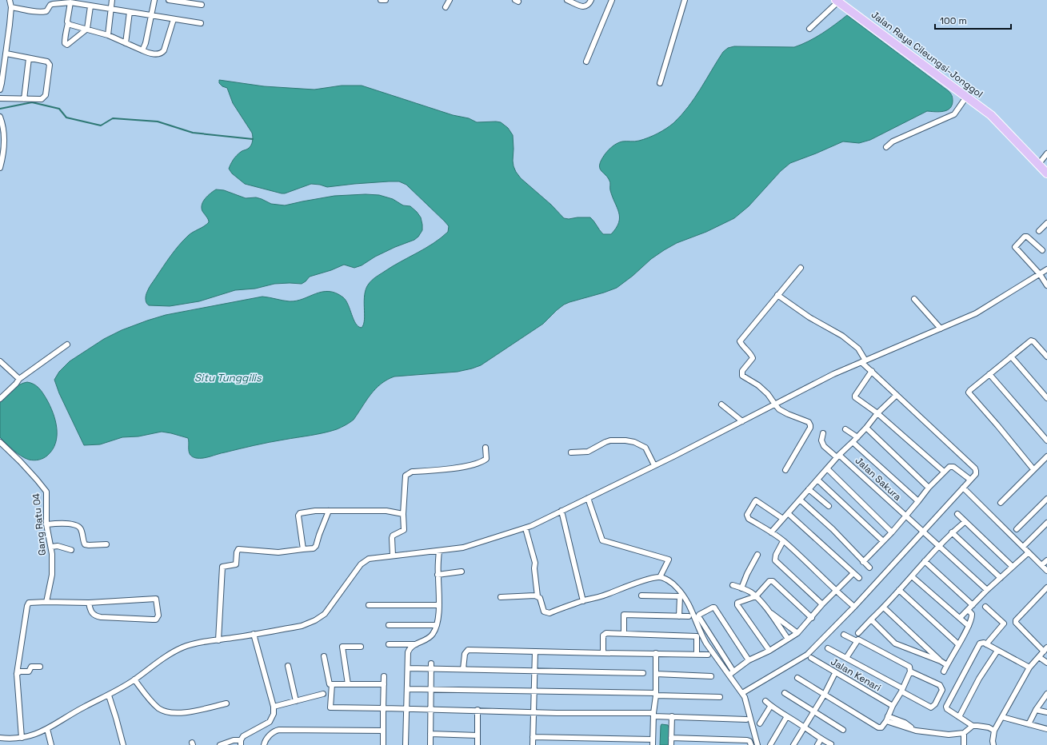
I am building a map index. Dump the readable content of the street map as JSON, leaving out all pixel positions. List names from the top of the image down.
{
  "streets": {
    "main road": ["Jalan Raya Cileungsi-Jonggol"],
    "street": ["Jalan Sakura", "Gang Ratu 04", "Jalan Kenari"]
  },
  "water": ["Situ Tunggilis"],
  "scale_bar": "100 m"
}
